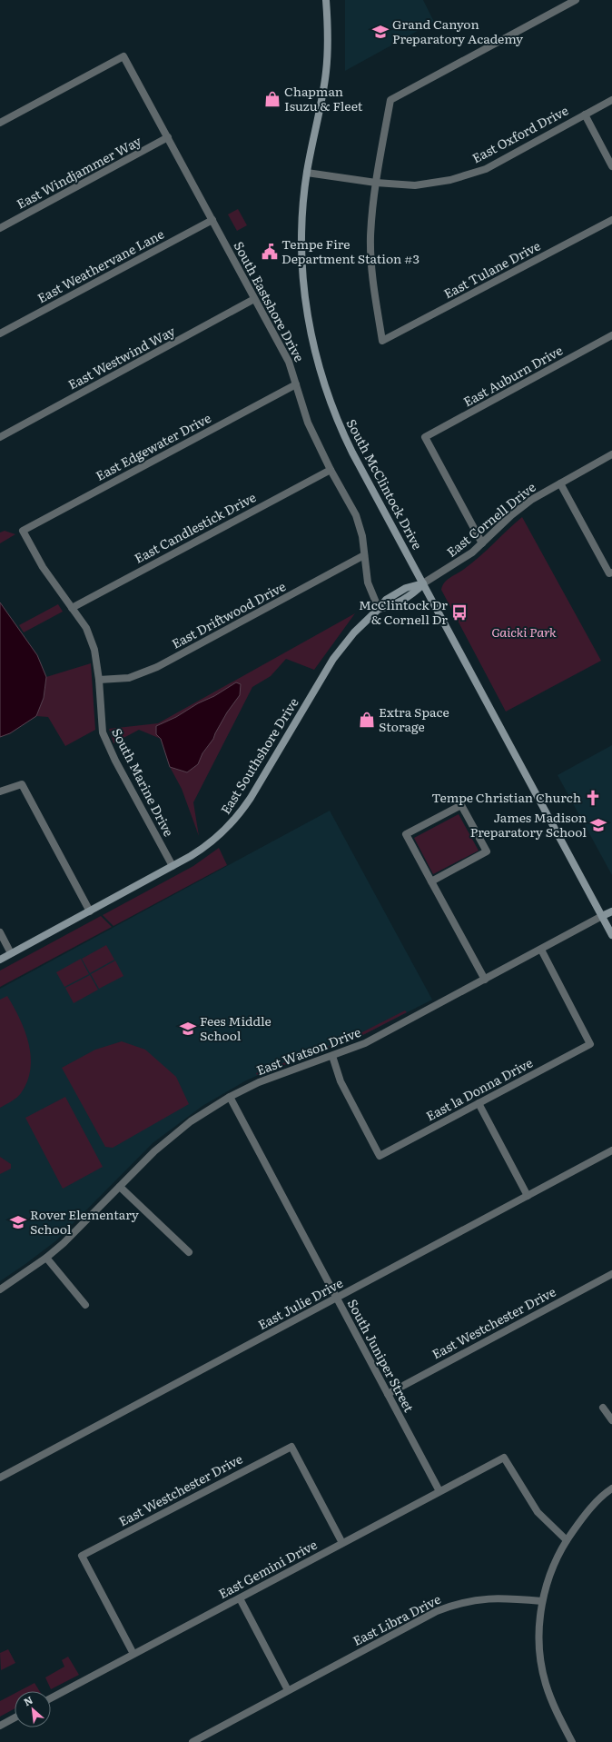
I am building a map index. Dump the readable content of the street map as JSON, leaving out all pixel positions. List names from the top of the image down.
{
  "streets": {
    "main road": ["South McClintock Drive", "East Southshore Drive", "East Watson Drive"],
    "street": [
      "East Oxford Drive",
      "East Windjammer Way",
      "East Weathervane Lane",
      "East Tulane Drive",
      "South Eastshore Drive",
      "East Westwind Way",
      "East Auburn Drive",
      "East Edgewater Drive",
      "East Cornell Drive",
      "East Candlestick Drive",
      "East Driftwood Drive",
      "South Marine Drive",
      "East la Donna Drive",
      "East Julie Drive",
      "East Westchester Drive",
      "South Juniper Street",
      "East Gemini Drive",
      "East Libra Drive"
    ]
  },
  "crossings": [
    ["East Oxford Drive", "East Tulane Drive"],
    ["East Oxford Drive", "South McClintock Drive"],
    ["East Windjammer Way", "South Eastshore Drive"],
    ["East Weathervane Lane", "South Eastshore Drive"],
    ["South Eastshore Drive", "East Westwind Way"],
    ["South Eastshore Drive", "East Edgewater Drive"],
    ["South Eastshore Drive", "East Candlestick Drive"],
    ["South Eastshore Drive", "East Driftwood Drive"],
    ["South Eastshore Drive", "East Southshore Drive"],
    ["East Auburn Drive", "East Cornell Drive"],
    ["East Edgewater Drive", "South Marine Drive"],
    ["South McClintock Drive", "East Cornell Drive"],
    ["South McClintock Drive", "East Southshore Drive"],
    ["South McClintock Drive", "East Watson Drive"],
    ["East Cornell Drive", "East Southshore Drive"],
    ["East Candlestick Drive", "South Marine Drive"],
    ["East Driftwood Drive", "South Marine Drive"],
    ["East Southshore Drive", "South Marine Drive"],
    ["East Watson Drive", "East la Donna Drive"],
    ["East Watson Drive", "South Juniper Street"],
    ["East Julie Drive", "South Juniper Street"],
    ["East Westchester Drive", "South Juniper Street"],
    ["East Westchester Drive", "East Gemini Drive"],
    ["South Juniper Street", "East Gemini Drive"]
  ],
  "parks": ["Gaicki Park"],
  "places": {
    "school or university": [
      "Grand Canyon Preparatory Academy",
      "James Madison Preparatory School",
      "Fees Middle School",
      "Rover Elementary School"
    ],
    "shop": ["Chapman Isuzu & Fleet", "Extra Space Storage"],
    "public building": ["Tempe Fire Department Station #3"],
    "bus stop": ["McClintock Dr & Cornell Dr"],
    "church": ["Tempe Christian Church"]
  },
  "north": "top left"
}
